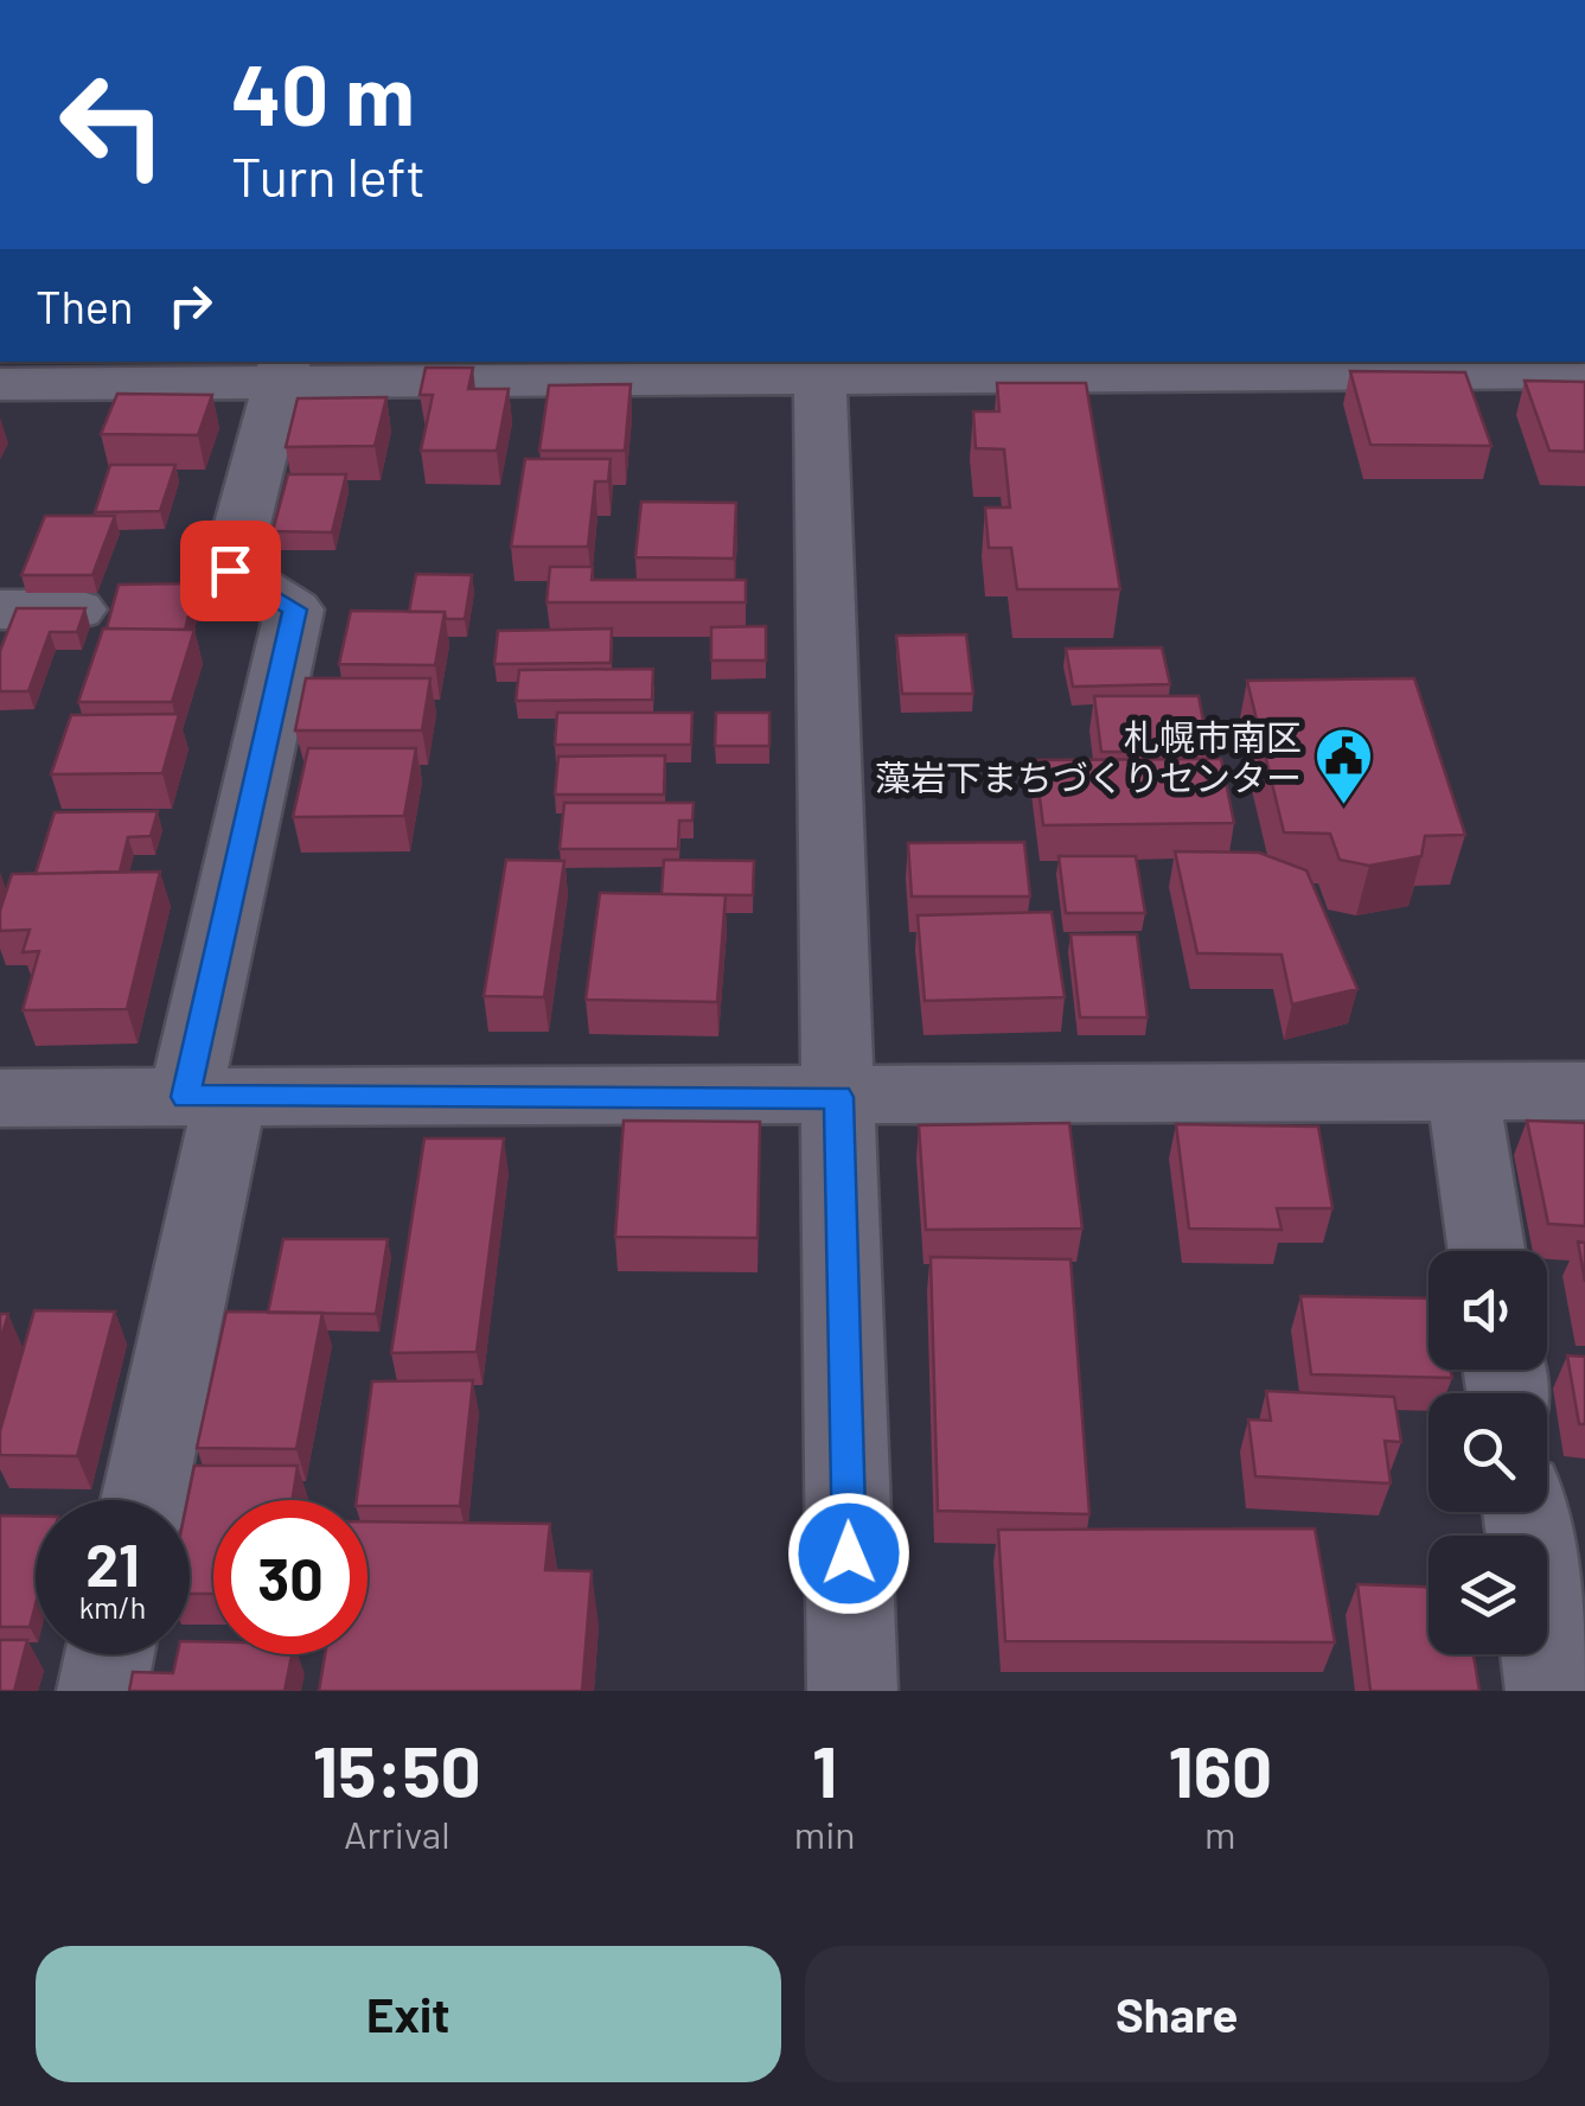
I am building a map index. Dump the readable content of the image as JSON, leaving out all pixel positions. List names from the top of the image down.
{
  "places": {
    "public building": ["札幌市南区 藻岩下まちづくりセンター"]
  },
  "page": {
    "turn": ["40 m", "Turn left"],
    "then": "Then",
    "speed": "21 km/h",
    "limit": "30",
    "eta": [
      "15:50",
      "Arrival",
      "1",
      "min",
      "160",
      "m"
    ],
    "buttons": ["Exit", "Share"]
  }
}
